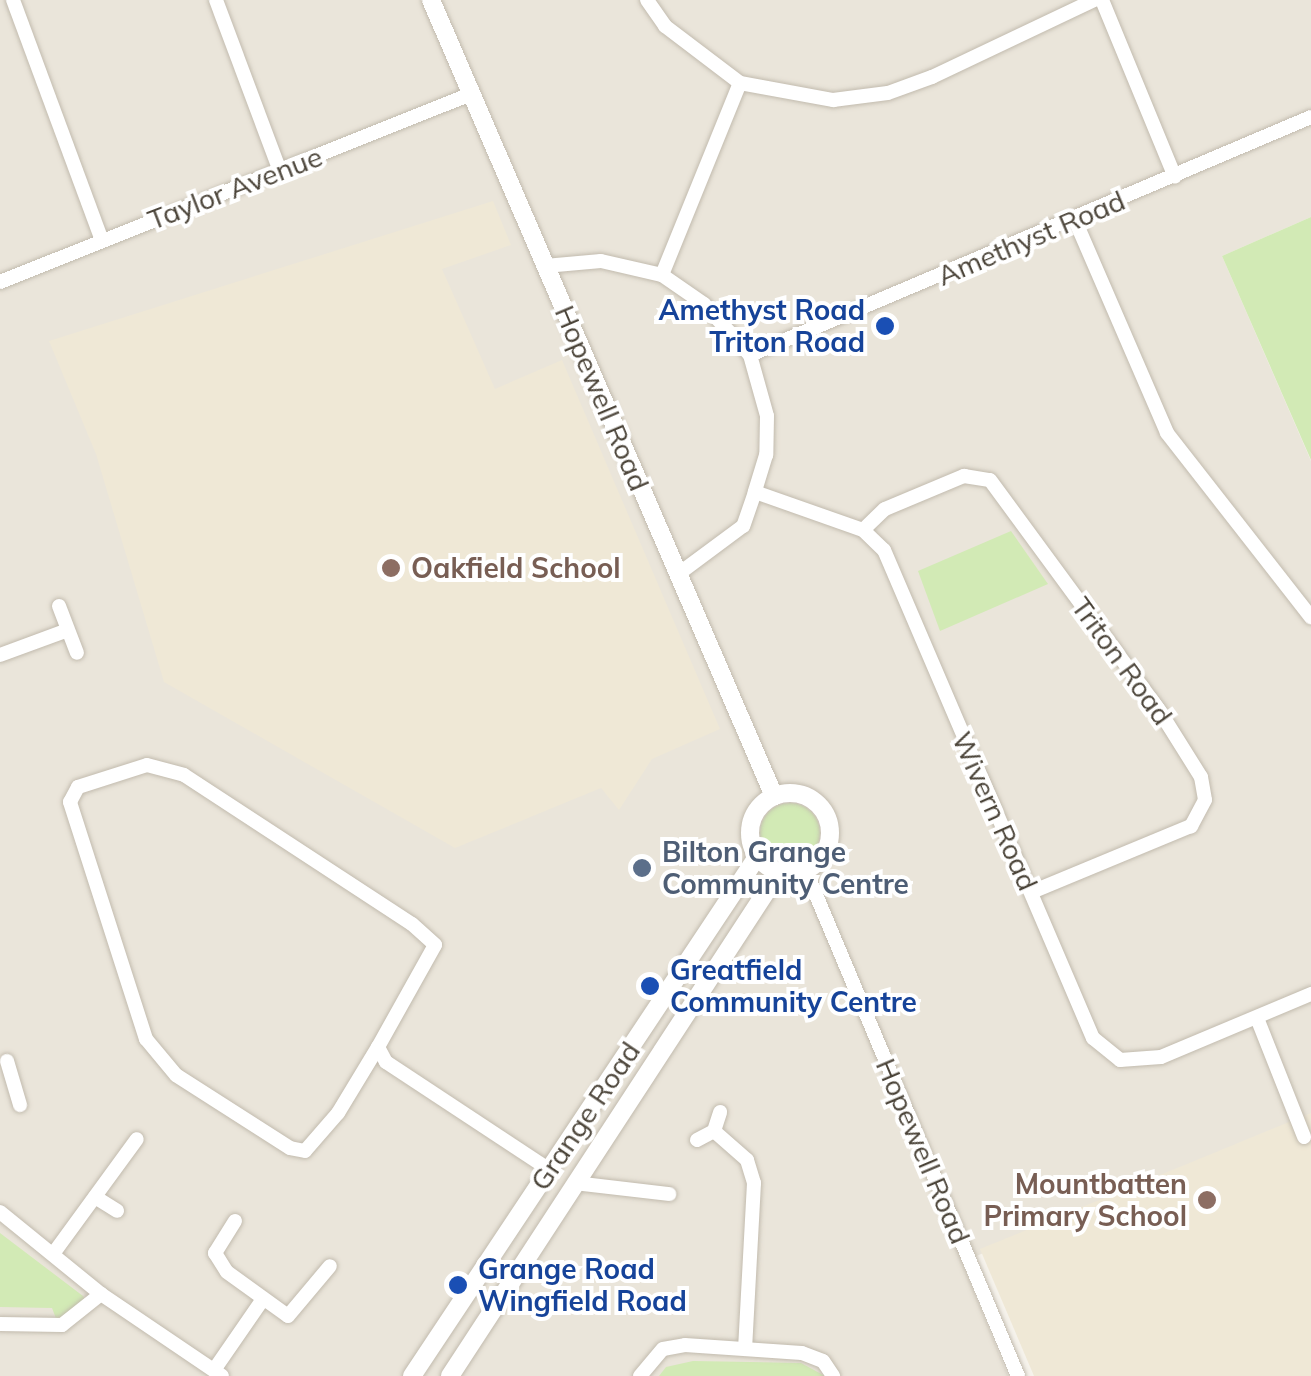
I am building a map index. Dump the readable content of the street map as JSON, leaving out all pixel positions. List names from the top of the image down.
{
  "streets": {
    "street": [
      "Taylor Avenue",
      "Amethyst Road",
      "Hopewell Road",
      "Triton Road",
      "Wivern Road",
      "Grange Road"
    ]
  },
  "crossings": [
    ["Taylor Avenue", "Hopewell Road"],
    ["Hopewell Road", "Grange Road"],
    ["Triton Road", "Wivern Road"]
  ],
  "places": [
    "Amethyst Road Triton Road",
    "Oakfield School",
    "Bilton Grange Community Centre",
    "Greatfield Community Centre",
    "Mountbatten Primary School",
    "Grange Road Wingfield Road"
  ]
}
